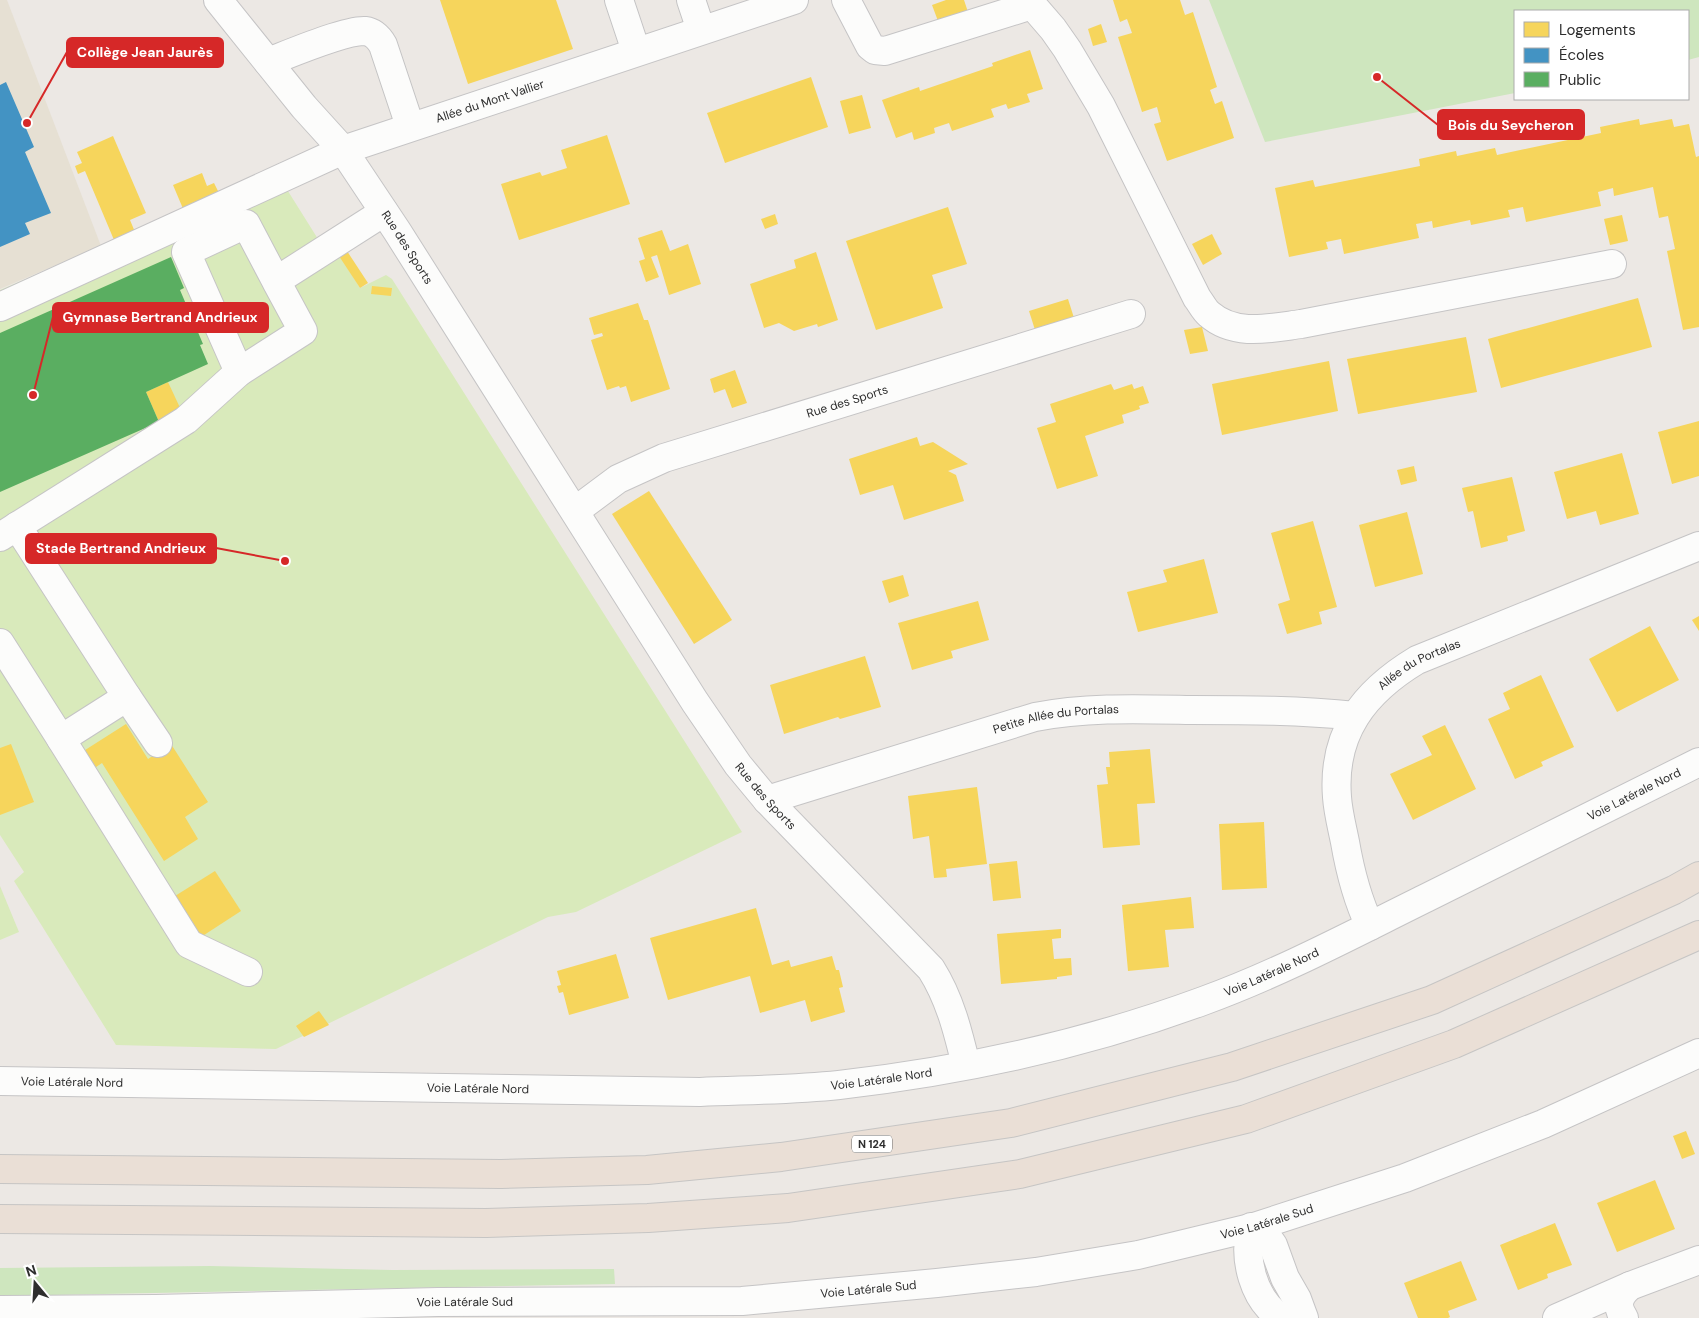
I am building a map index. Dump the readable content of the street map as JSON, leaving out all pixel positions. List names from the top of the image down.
{
  "streets": {
    "highway": ["N 124"],
    "street": [
      "Allée du Mont Vallier",
      "Rue des Sports",
      "Allée du Portalas",
      "Petite Allée du Portalas",
      "Voie Latérale Nord",
      "Voie Latérale Sud"
    ]
  },
  "crossings": [
    ["Allée du Mont Vallier", "Rue des Sports"],
    ["Rue des Sports", "Petite Allée du Portalas"],
    ["Rue des Sports", "Voie Latérale Nord"],
    ["Allée du Portalas", "Petite Allée du Portalas"],
    ["Allée du Portalas", "Voie Latérale Nord"]
  ],
  "places": [
    "Bois du Seycheron",
    "Collège Jean Jaurès",
    "Gymnase Bertrand Andrieux",
    "Stade Bertrand Andrieux"
  ],
  "legend": ["Logements", "Écoles", "Public"],
  "north": "top"
}
